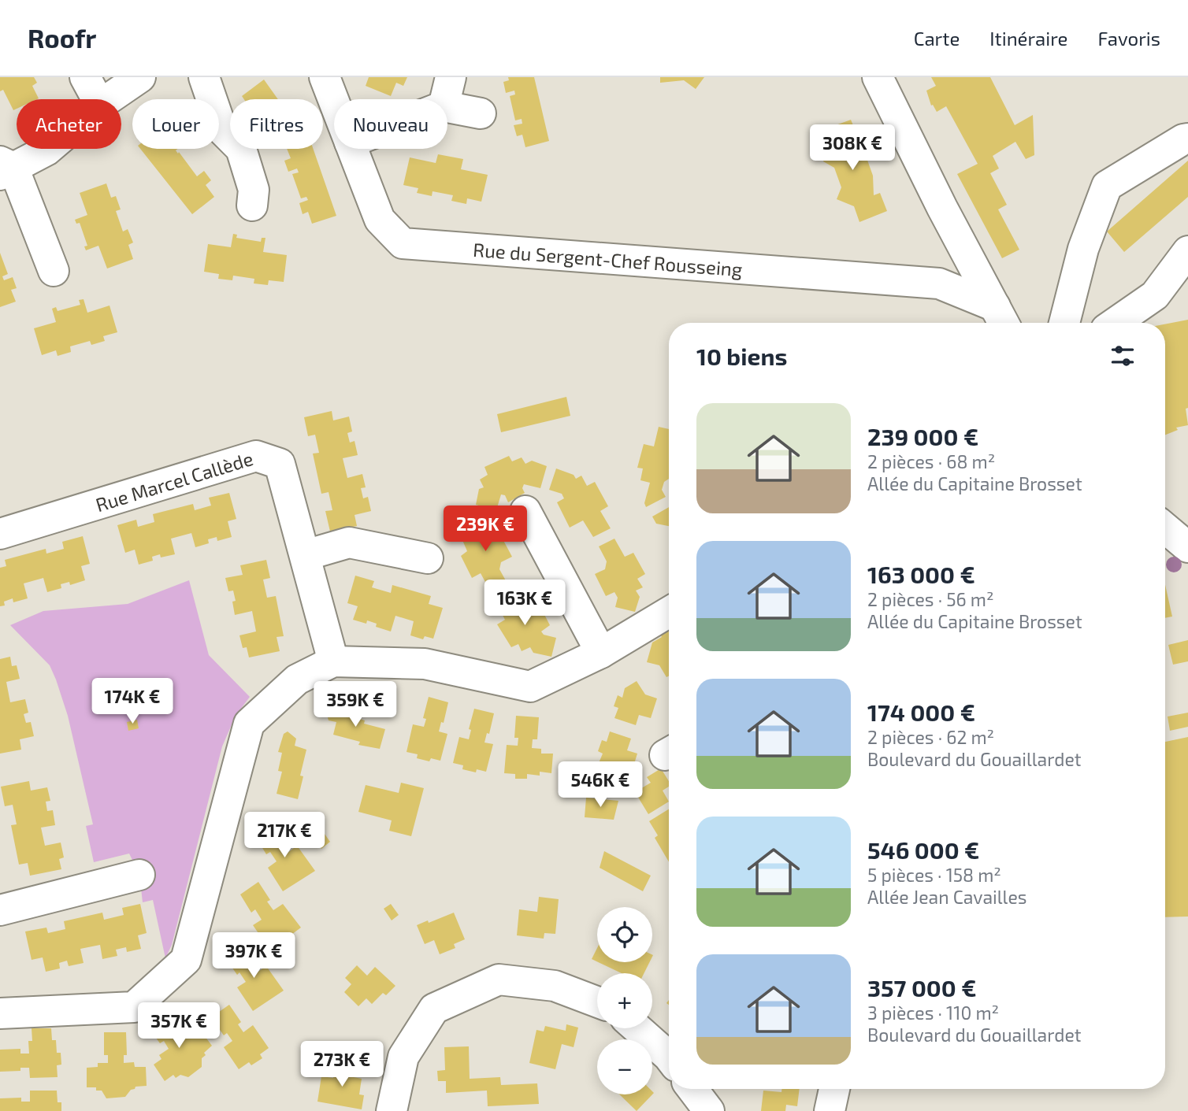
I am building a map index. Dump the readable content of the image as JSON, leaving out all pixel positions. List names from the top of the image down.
{
  "streets": {
    "street": ["Rue du Sergent-Chef Rousseing", "Rue Marcel Callède"]
  },
  "page": {
    "header": "Roofr",
    "nav": ["Carte", "Itinéraire", "Favoris"],
    "chip": [
      "Acheter",
      "Louer",
      "Filtres",
      "Nouveau"
    ],
    "price": [
      "308K €",
      "239K €",
      "163K €",
      "174K €",
      "359K €",
      "546K €",
      "217K €",
      "397K €",
      "357K €",
      "273K €"
    ],
    "heading": "10 biens",
    "list": [
      {
        "name": "239 000 €",
        "note": "2 pièces · 68 m² · Allée du Capitaine Brosset"
      },
      {
        "name": "163 000 €",
        "note": "2 pièces · 56 m² · Allée du Capitaine Brosset"
      },
      {
        "name": "174 000 €",
        "note": "2 pièces · 62 m² · Boulevard du Gouaillardet"
      },
      {
        "name": "546 000 €",
        "note": "5 pièces · 158 m² · Allée Jean Cavailles"
      },
      {
        "name": "357 000 €",
        "note": "3 pièces · 110 m² · Boulevard du Gouaillardet"
      }
    ],
    "map_buttons": ["+", "−"]
  }
}
